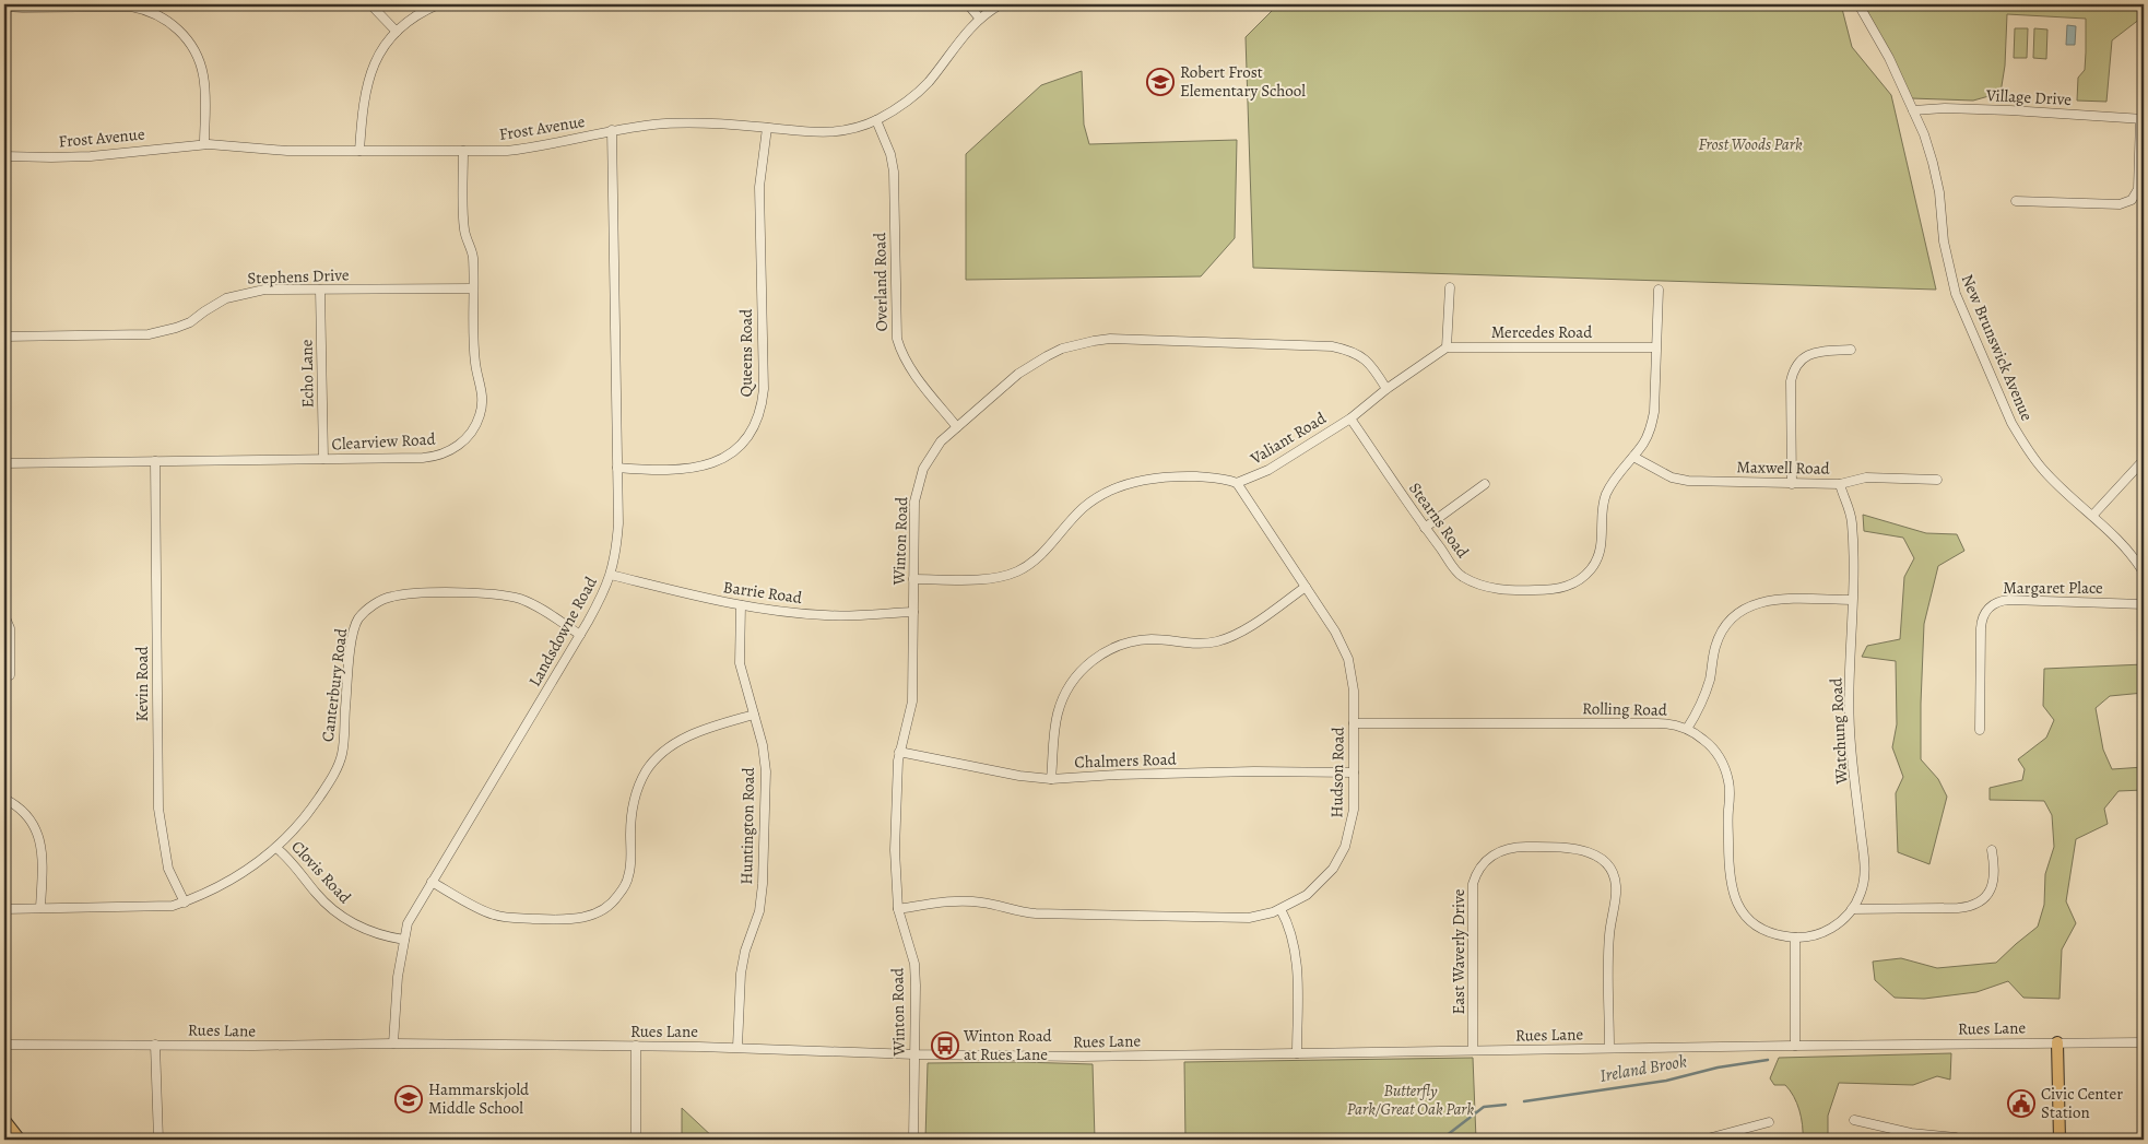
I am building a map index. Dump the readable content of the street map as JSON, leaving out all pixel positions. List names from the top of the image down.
{
  "streets": {
    "street": [
      "Village Drive",
      "Frost Avenue",
      "Stephens Drive",
      "Overland Road",
      "Mercedes Road",
      "New Brunswick Avenue",
      "Queens Road",
      "Echo Lane",
      "Valiant Road",
      "Clearview Road",
      "Maxwell Road",
      "Stearns Road",
      "Winton Road",
      "Margaret Place",
      "Barrie Road",
      "Landsdowne Road",
      "Kevin Road",
      "Canterbury Road",
      "Rolling Road",
      "Watchung Road",
      "Chalmers Road",
      "Hudson Road",
      "Huntington Road",
      "Clovis Road",
      "East Waverly Drive",
      "Rues Lane"
    ]
  },
  "crossings": [
    ["Village Drive", "New Brunswick Avenue"],
    ["Frost Avenue", "Overland Road"],
    ["Frost Avenue", "Queens Road"],
    ["Frost Avenue", "Clearview Road"],
    ["Frost Avenue", "Landsdowne Road"],
    ["Stephens Drive", "Echo Lane"],
    ["Stephens Drive", "Clearview Road"],
    ["Overland Road", "Winton Road"],
    ["Mercedes Road", "Valiant Road"],
    ["Mercedes Road", "Stearns Road"],
    ["Queens Road", "Landsdowne Road"],
    ["Echo Lane", "Clearview Road"],
    ["Valiant Road", "Stearns Road"],
    ["Valiant Road", "Winton Road"],
    ["Valiant Road", "Hudson Road"],
    ["Clearview Road", "Kevin Road"],
    ["Maxwell Road", "Stearns Road"],
    ["Maxwell Road", "Watchung Road"],
    ["Winton Road", "Barrie Road"],
    ["Winton Road", "Chalmers Road"],
    ["Winton Road", "Hudson Road"],
    ["Winton Road", "Rues Lane"],
    ["Barrie Road", "Landsdowne Road"],
    ["Barrie Road", "Huntington Road"],
    ["Landsdowne Road", "Canterbury Road"],
    ["Landsdowne Road", "Clovis Road"],
    ["Landsdowne Road", "Rues Lane"],
    ["Kevin Road", "Canterbury Road"],
    ["Canterbury Road", "Clovis Road"],
    ["Rolling Road", "Watchung Road"],
    ["Rolling Road", "Hudson Road"],
    ["Chalmers Road", "Hudson Road"],
    ["Huntington Road", "Rues Lane"],
    ["East Waverly Drive", "Rues Lane"]
  ],
  "water": ["Ireland Brook"],
  "parks": ["Frost Woods Park", "Butterfly Park/Great Oak Park"],
  "places": {
    "school or university": ["Robert Frost Elementary School", "Hammarskjold Middle School"],
    "bus stop": ["Winton Road at Rues Lane"],
    "public building": ["Civic Center Station"]
  }
}
